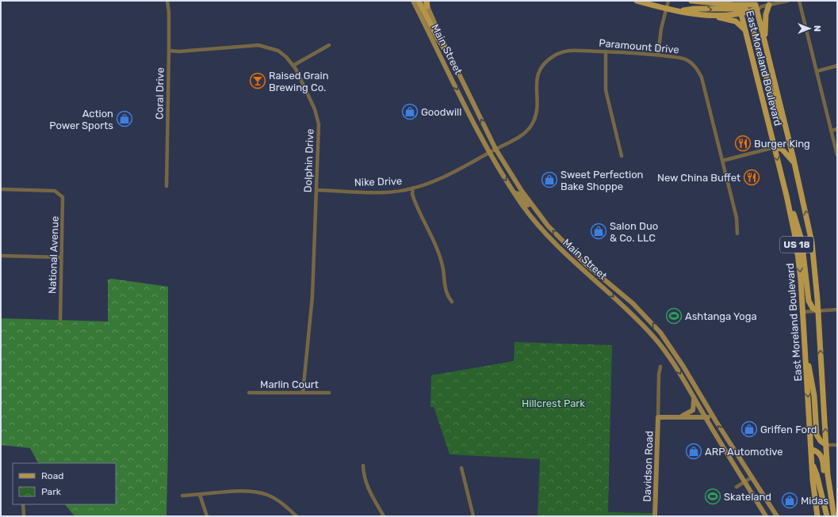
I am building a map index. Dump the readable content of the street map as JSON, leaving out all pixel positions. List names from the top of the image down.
{
  "streets": {
    "main road": [
      "Main Street",
      "East Moreland Boulevard",
      "US 18",
      "Davidson Road"
    ],
    "street": [
      "Paramount Drive",
      "Coral Drive",
      "Dolphin Drive",
      "Nike Drive",
      "National Avenue",
      "Marlin Court"
    ]
  },
  "crossings": [
    ["Paramount Drive", "Main Street"],
    ["Paramount Drive", "Nike Drive"],
    ["Main Street", "Nike Drive"],
    ["Main Street", "Davidson Road"],
    ["East Moreland Boulevard", "US 18"],
    ["Coral Drive", "Dolphin Drive"],
    ["Dolphin Drive", "Nike Drive"],
    ["Dolphin Drive", "Marlin Court"]
  ],
  "parks": ["Hillcrest Park"],
  "places": {
    "bar": ["Raised Grain Brewing Co."],
    "shop": [
      "Goodwill",
      "Action Power Sports",
      "Sweet Perfection Bake Shoppe",
      "Salon Duo & Co. LLC",
      "Griffen Ford",
      "ARP Automotive",
      "Midas"
    ],
    "restaurant": ["Burger King", "New China Buffet"],
    "sports": ["Ashtanga Yoga", "Skateland"]
  },
  "legend": ["Road", "Park"],
  "north": "right"
}
